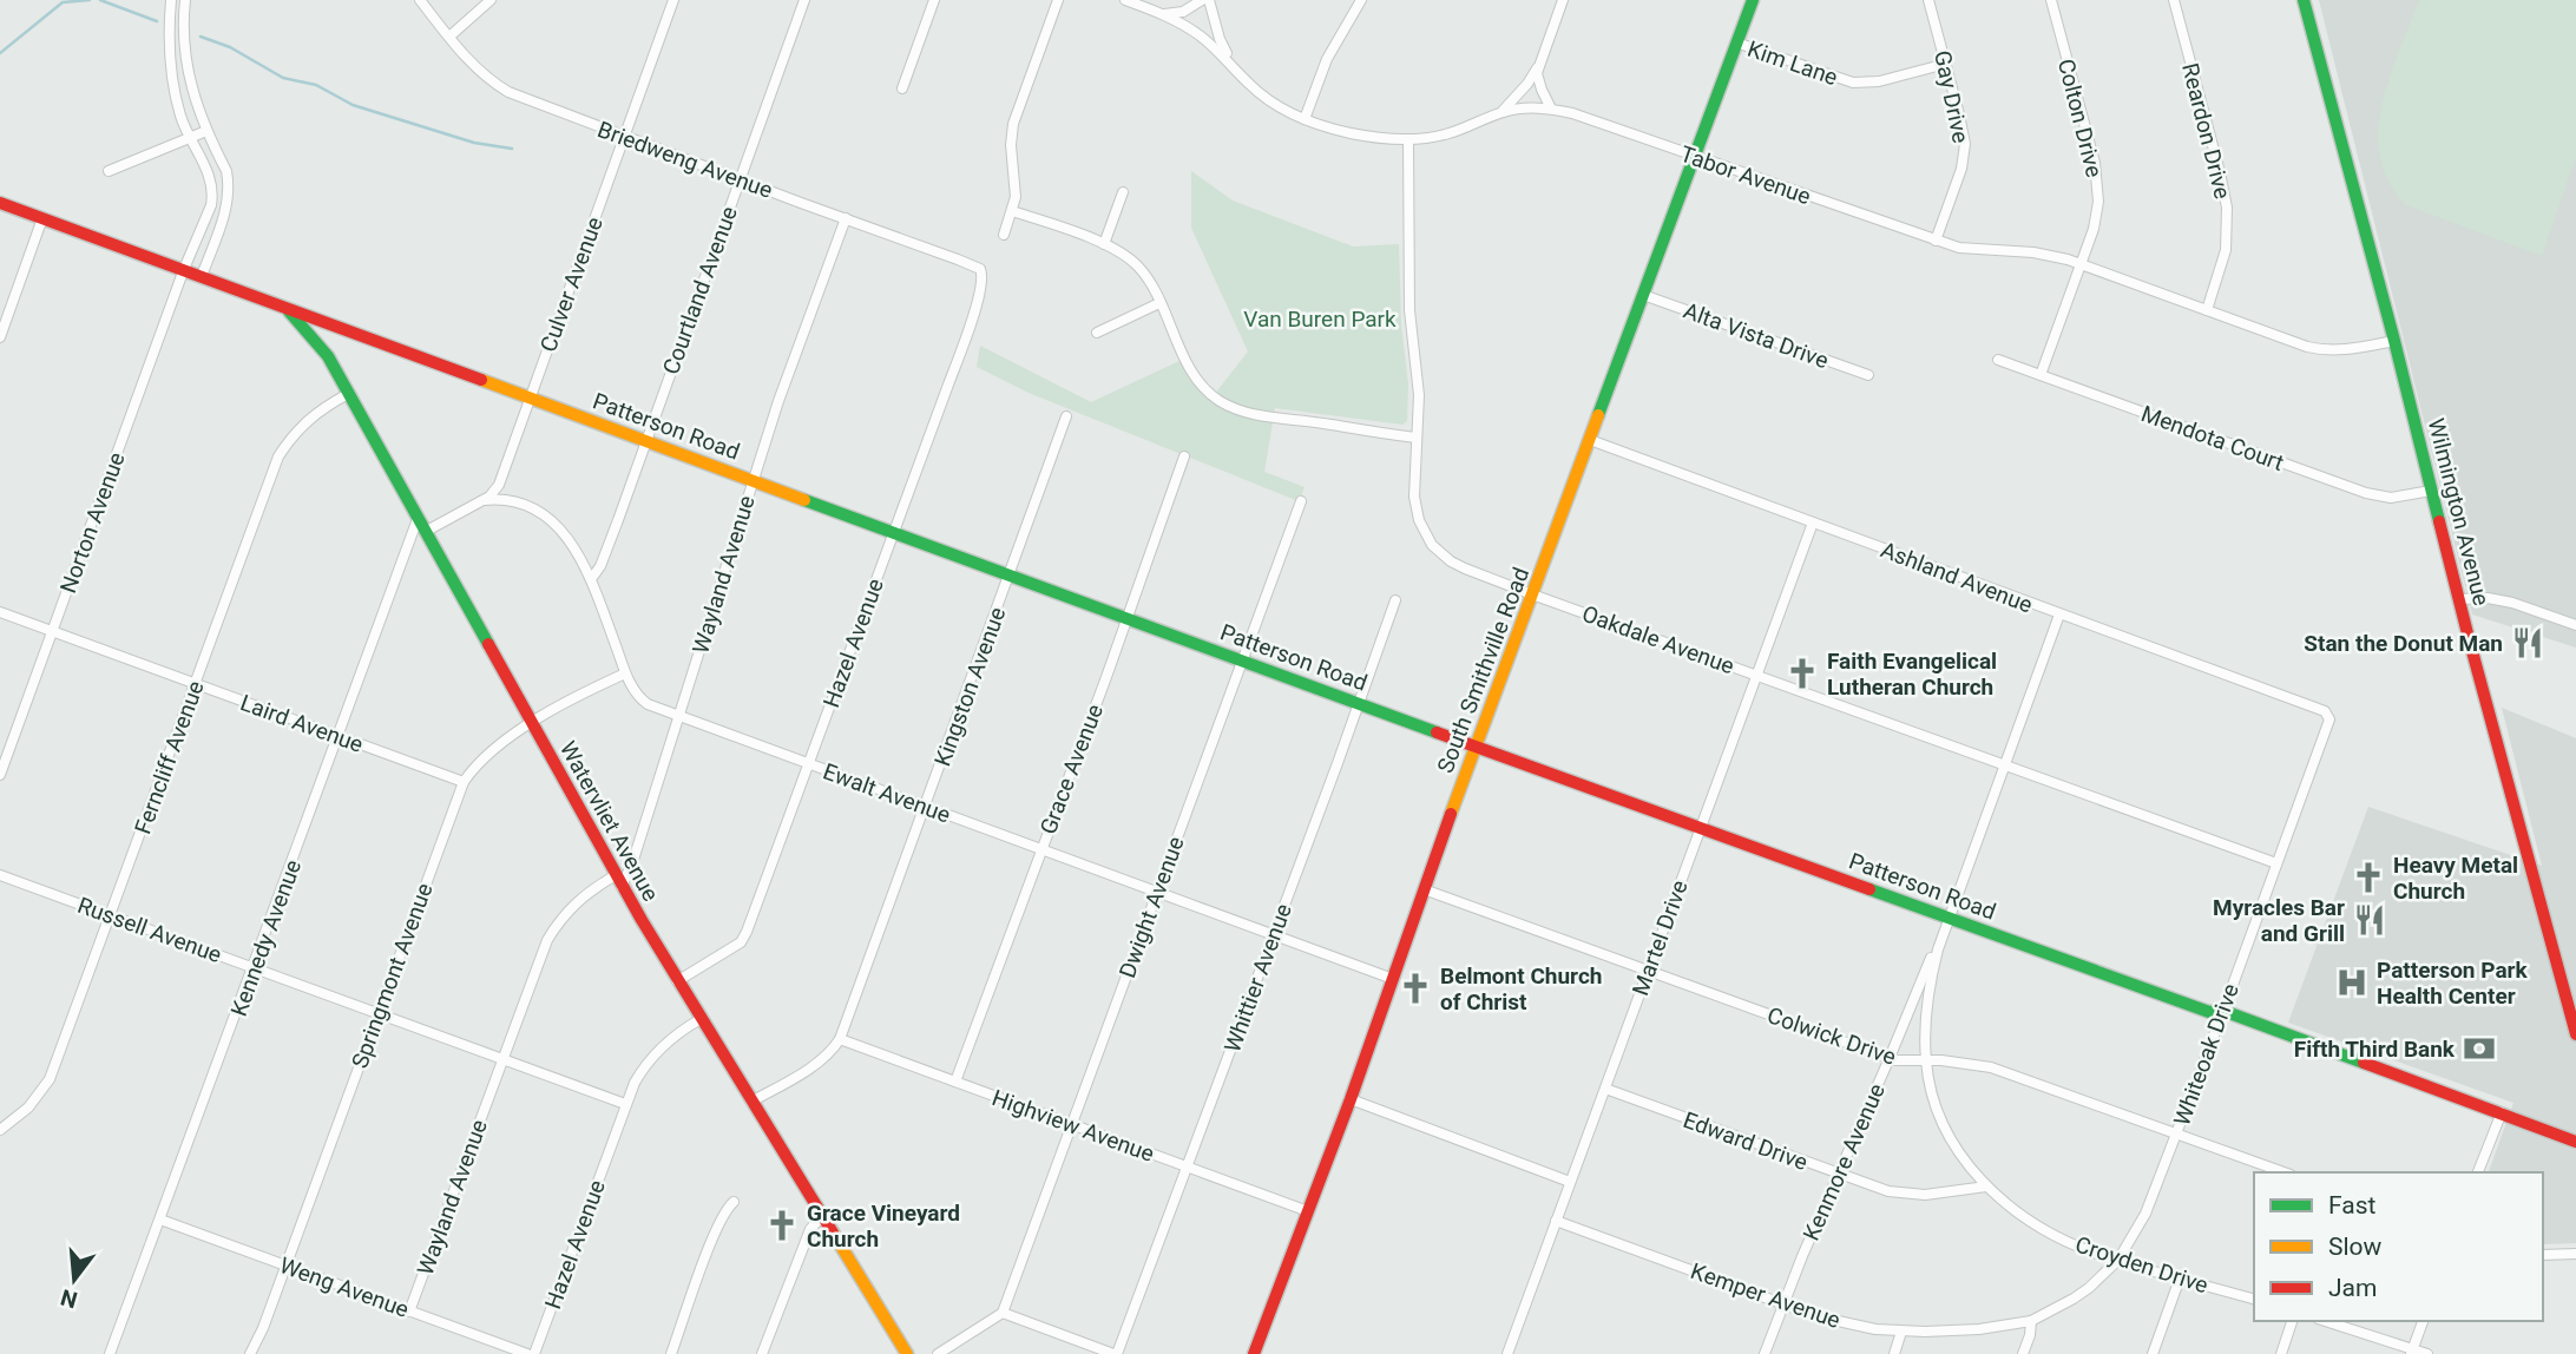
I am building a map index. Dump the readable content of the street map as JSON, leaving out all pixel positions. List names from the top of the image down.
{
  "streets": {
    "main road": [
      "Patterson Road",
      "Wilmington Avenue",
      "South Smithville Road",
      "Watervliet Avenue"
    ],
    "street": [
      "Kim Lane",
      "Gay Drive",
      "Colton Drive",
      "Reardon Drive",
      "Briedweng Avenue",
      "Tabor Avenue",
      "Culver Avenue",
      "Courtland Avenue",
      "Alta Vista Drive",
      "Mendota Court",
      "Norton Avenue",
      "Wayland Avenue",
      "Ashland Avenue",
      "Oakdale Avenue",
      "Hazel Avenue",
      "Kingston Avenue",
      "Laird Avenue",
      "Ferncliff Avenue",
      "Grace Avenue",
      "Ewalt Avenue",
      "Dwight Avenue",
      "Russell Avenue",
      "Kennedy Avenue",
      "Martel Drive",
      "Springmont Avenue",
      "Whittier Avenue",
      "Colwick Drive",
      "Whiteoak Drive",
      "Highview Avenue",
      "Edward Drive",
      "Kenmore Avenue",
      "Croyden Drive",
      "Weng Avenue",
      "Kemper Avenue"
    ]
  },
  "crossings": [
    ["Kim Lane", "Gay Drive"],
    ["Kim Lane", "South Smithville Road"],
    ["Gay Drive", "Tabor Avenue"],
    ["Colton Drive", "Tabor Avenue"],
    ["Colton Drive", "Mendota Court"],
    ["Reardon Drive", "Tabor Avenue"],
    ["Briedweng Avenue", "Culver Avenue"],
    ["Briedweng Avenue", "Courtland Avenue"],
    ["Briedweng Avenue", "Wayland Avenue"],
    ["Briedweng Avenue", "Hazel Avenue"],
    ["Tabor Avenue", "Wilmington Avenue"],
    ["Tabor Avenue", "Oakdale Avenue"],
    ["Tabor Avenue", "South Smithville Road"],
    ["Culver Avenue", "Patterson Road"],
    ["Culver Avenue", "Ewalt Avenue"],
    ["Courtland Avenue", "Patterson Road"],
    ["Courtland Avenue", "Ewalt Avenue"],
    ["Alta Vista Drive", "South Smithville Road"],
    ["Patterson Road", "Norton Avenue"],
    ["Patterson Road", "Wayland Avenue"],
    ["Patterson Road", "Hazel Avenue"],
    ["Patterson Road", "South Smithville Road"],
    ["Patterson Road", "Kingston Avenue"],
    ["Patterson Road", "Grace Avenue"],
    ["Patterson Road", "Watervliet Avenue"],
    ["Patterson Road", "Dwight Avenue"],
    ["Patterson Road", "Martel Drive"],
    ["Patterson Road", "Whittier Avenue"],
    ["Patterson Road", "Whiteoak Drive"],
    ["Patterson Road", "Kenmore Avenue"],
    ["Mendota Court", "Wilmington Avenue"],
    ["Norton Avenue", "Laird Avenue"],
    ["Wayland Avenue", "Ewalt Avenue"],
    ["Wayland Avenue", "Watervliet Avenue"],
    ["Wayland Avenue", "Russell Avenue"],
    ["Wayland Avenue", "Weng Avenue"],
    ["Ashland Avenue", "South Smithville Road"],
    ["Ashland Avenue", "Martel Drive"],
    ["Ashland Avenue", "Whiteoak Drive"],
    ["Ashland Avenue", "Kenmore Avenue"],
    ["Oakdale Avenue", "South Smithville Road"],
    ["Oakdale Avenue", "Martel Drive"],
    ["Oakdale Avenue", "Whiteoak Drive"],
    ["Oakdale Avenue", "Kenmore Avenue"],
    ["Hazel Avenue", "Ewalt Avenue"],
    ["Hazel Avenue", "Watervliet Avenue"],
    ["Hazel Avenue", "Russell Avenue"],
    ["South Smithville Road", "Ewalt Avenue"],
    ["South Smithville Road", "Colwick Drive"],
    ["South Smithville Road", "Highview Avenue"],
    ["Kingston Avenue", "Ewalt Avenue"],
    ["Kingston Avenue", "Watervliet Avenue"],
    ["Kingston Avenue", "Highview Avenue"],
    ["Laird Avenue", "Ferncliff Avenue"],
    ["Laird Avenue", "Kennedy Avenue"],
    ["Laird Avenue", "Springmont Avenue"],
    ["Ferncliff Avenue", "Watervliet Avenue"],
    ["Ferncliff Avenue", "Russell Avenue"],
    ["Grace Avenue", "Ewalt Avenue"],
    ["Grace Avenue", "Highview Avenue"],
    ["Ewalt Avenue", "Dwight Avenue"],
    ["Ewalt Avenue", "Springmont Avenue"],
    ["Ewalt Avenue", "Whittier Avenue"],
    ["Watervliet Avenue", "Kennedy Avenue"],
    ["Watervliet Avenue", "Springmont Avenue"],
    ["Dwight Avenue", "Highview Avenue"],
    ["Russell Avenue", "Kennedy Avenue"],
    ["Russell Avenue", "Springmont Avenue"],
    ["Kennedy Avenue", "Weng Avenue"],
    ["Martel Drive", "Colwick Drive"],
    ["Martel Drive", "Edward Drive"],
    ["Martel Drive", "Kemper Avenue"],
    ["Springmont Avenue", "Weng Avenue"],
    ["Whittier Avenue", "Highview Avenue"],
    ["Colwick Drive", "Whiteoak Drive"],
    ["Colwick Drive", "Kenmore Avenue"],
    ["Colwick Drive", "Croyden Drive"],
    ["Whiteoak Drive", "Croyden Drive"],
    ["Whiteoak Drive", "Kemper Avenue"],
    ["Edward Drive", "Kenmore Avenue"],
    ["Edward Drive", "Croyden Drive"],
    ["Kenmore Avenue", "Croyden Drive"],
    ["Kenmore Avenue", "Kemper Avenue"]
  ],
  "parks": ["Van Buren Park"],
  "places": {
    "restaurant": ["Stan the Donut Man", "Myracles Bar and Grill"],
    "church": [
      "Faith Evangelical Lutheran Church",
      "Heavy Metal Church",
      "Belmont Church of Christ",
      "Grace Vineyard Church"
    ],
    "hospital": ["Patterson Park Health Center"],
    "bank": ["Fifth Third Bank"]
  },
  "legend": ["Fast", "Slow", "Jam"],
  "north": "bottom"
}
